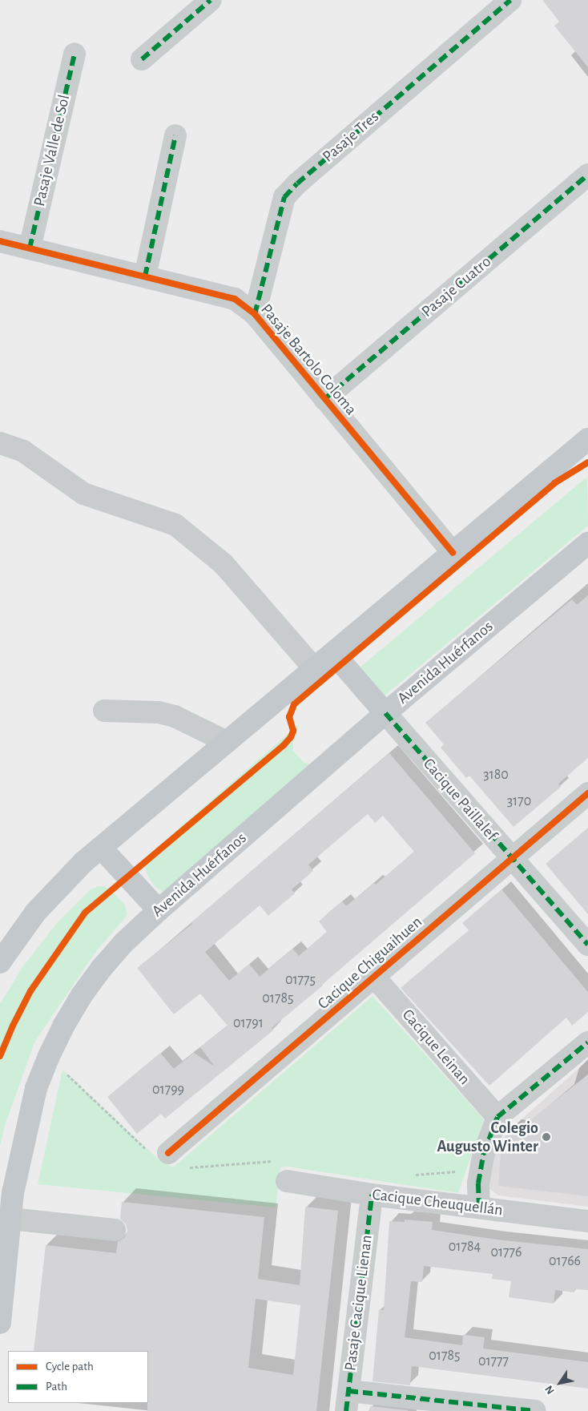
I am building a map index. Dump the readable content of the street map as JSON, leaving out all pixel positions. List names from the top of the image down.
{
  "streets": {
    "main road": ["Avenida Huérfanos", "Cacique Paillalef"],
    "street": [
      "Pasaje Tres",
      "Pasaje Valle de Sol",
      "Pasaje Cuatro",
      "Pasaje Bartolo Coloma",
      "Cacique Chiguaihuen",
      "Cacique Leinan",
      "Cacique Cheuquellán",
      "Pasaje Cacique Lienan"
    ]
  },
  "crossings": [
    ["Pasaje Tres", "Pasaje Bartolo Coloma"],
    ["Pasaje Valle de Sol", "Pasaje Bartolo Coloma"],
    ["Pasaje Cuatro", "Pasaje Bartolo Coloma"],
    ["Avenida Huérfanos", "Cacique Paillalef"],
    ["Cacique Paillalef", "Cacique Chiguaihuen"],
    ["Cacique Chiguaihuen", "Cacique Leinan"],
    ["Cacique Cheuquellán", "Pasaje Cacique Lienan"]
  ],
  "places": ["Colegio Augusto Winter"],
  "house_numbers": [
    "3180",
    "3170",
    "01775",
    "01785",
    "01791",
    "01799",
    "01784",
    "01776",
    "01766",
    "01785",
    "01777"
  ],
  "legend": ["Cycle path", "Path"],
  "north": "bottom left"
}
